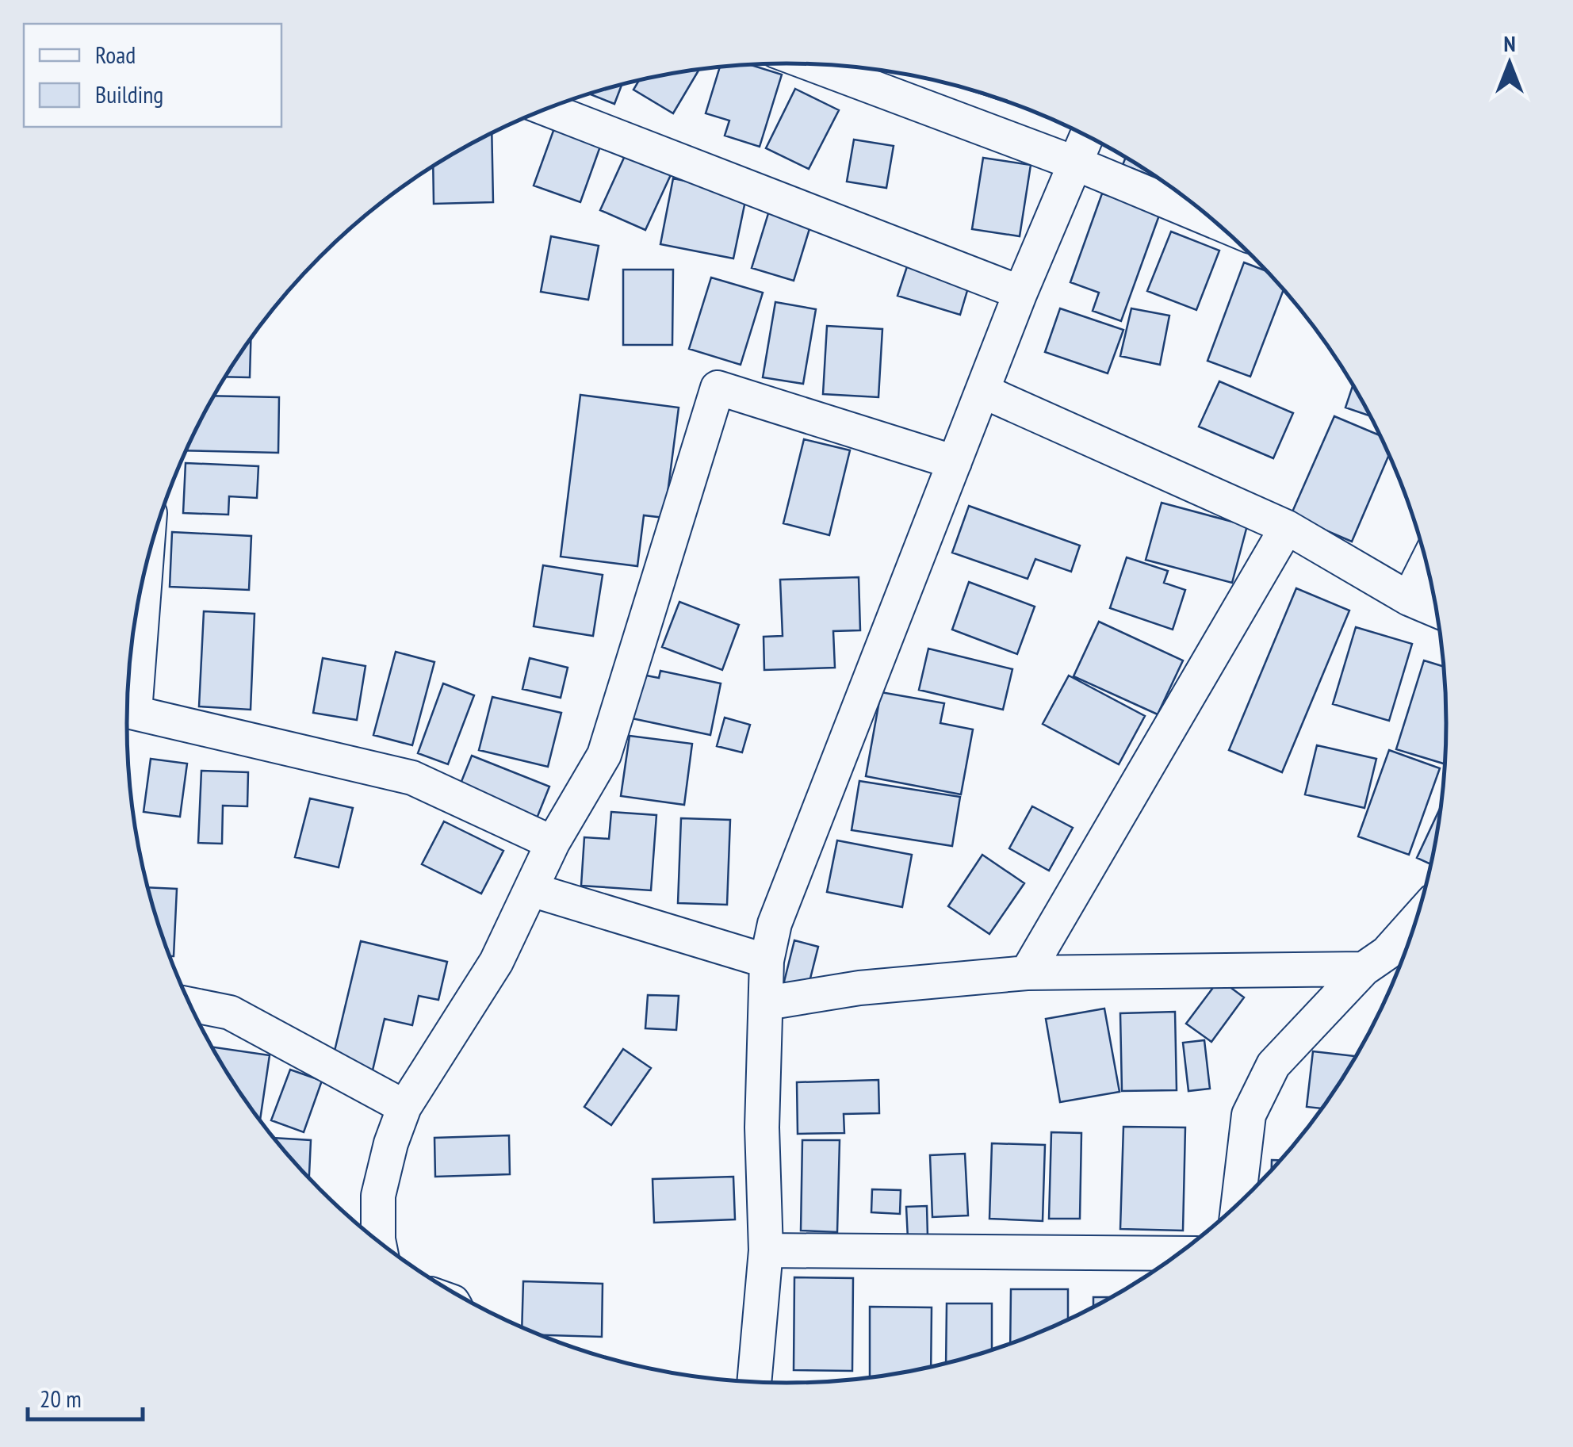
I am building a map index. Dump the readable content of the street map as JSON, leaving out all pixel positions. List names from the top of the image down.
{
  "legend": ["Road", "Building"],
  "scale_bar": "20 m",
  "north": "top"
}
